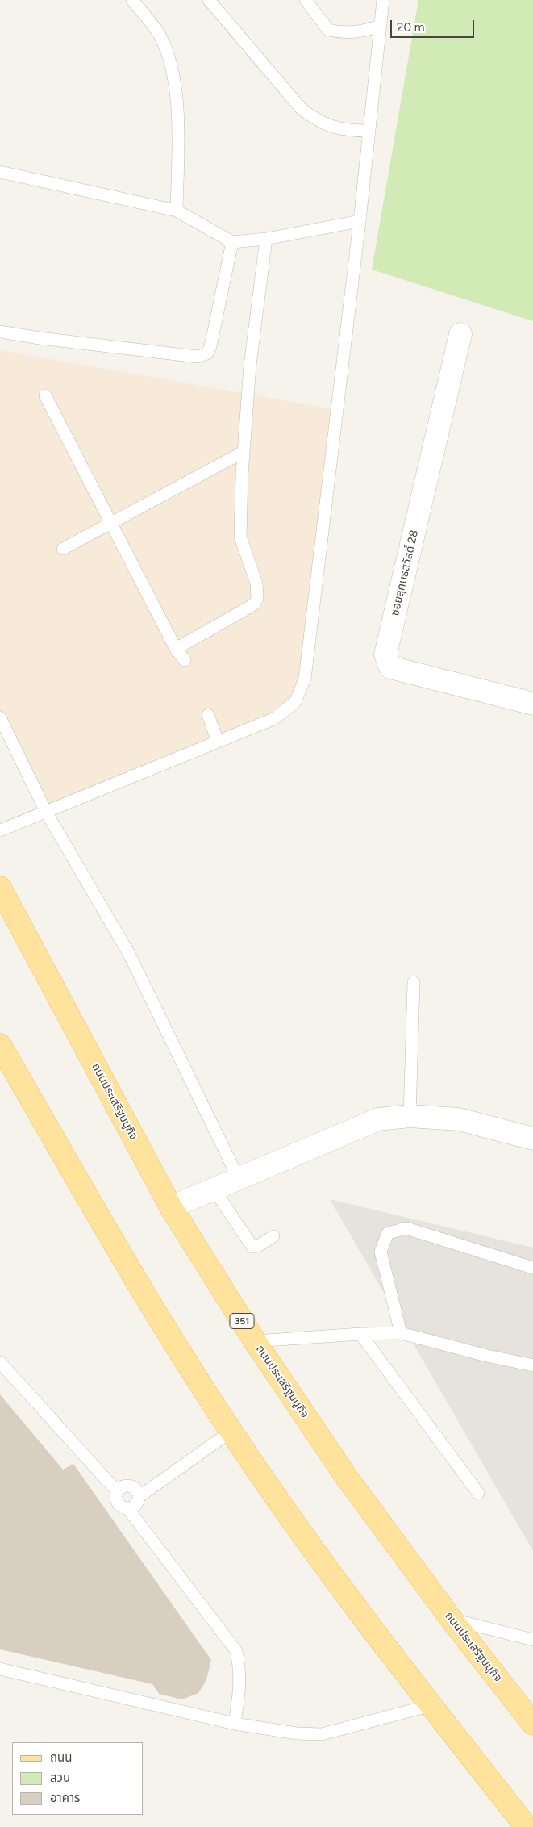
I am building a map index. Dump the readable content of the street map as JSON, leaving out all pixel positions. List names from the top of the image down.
{
  "streets": {
    "main road": ["ถนนประเสริฐมนูกิจ", "351"],
    "street": ["ซอยสุคนธสวัสดิ์ 28"]
  },
  "legend": ["ถนน", "สวน", "อาคาร"],
  "scale_bar": "20 m"
}
